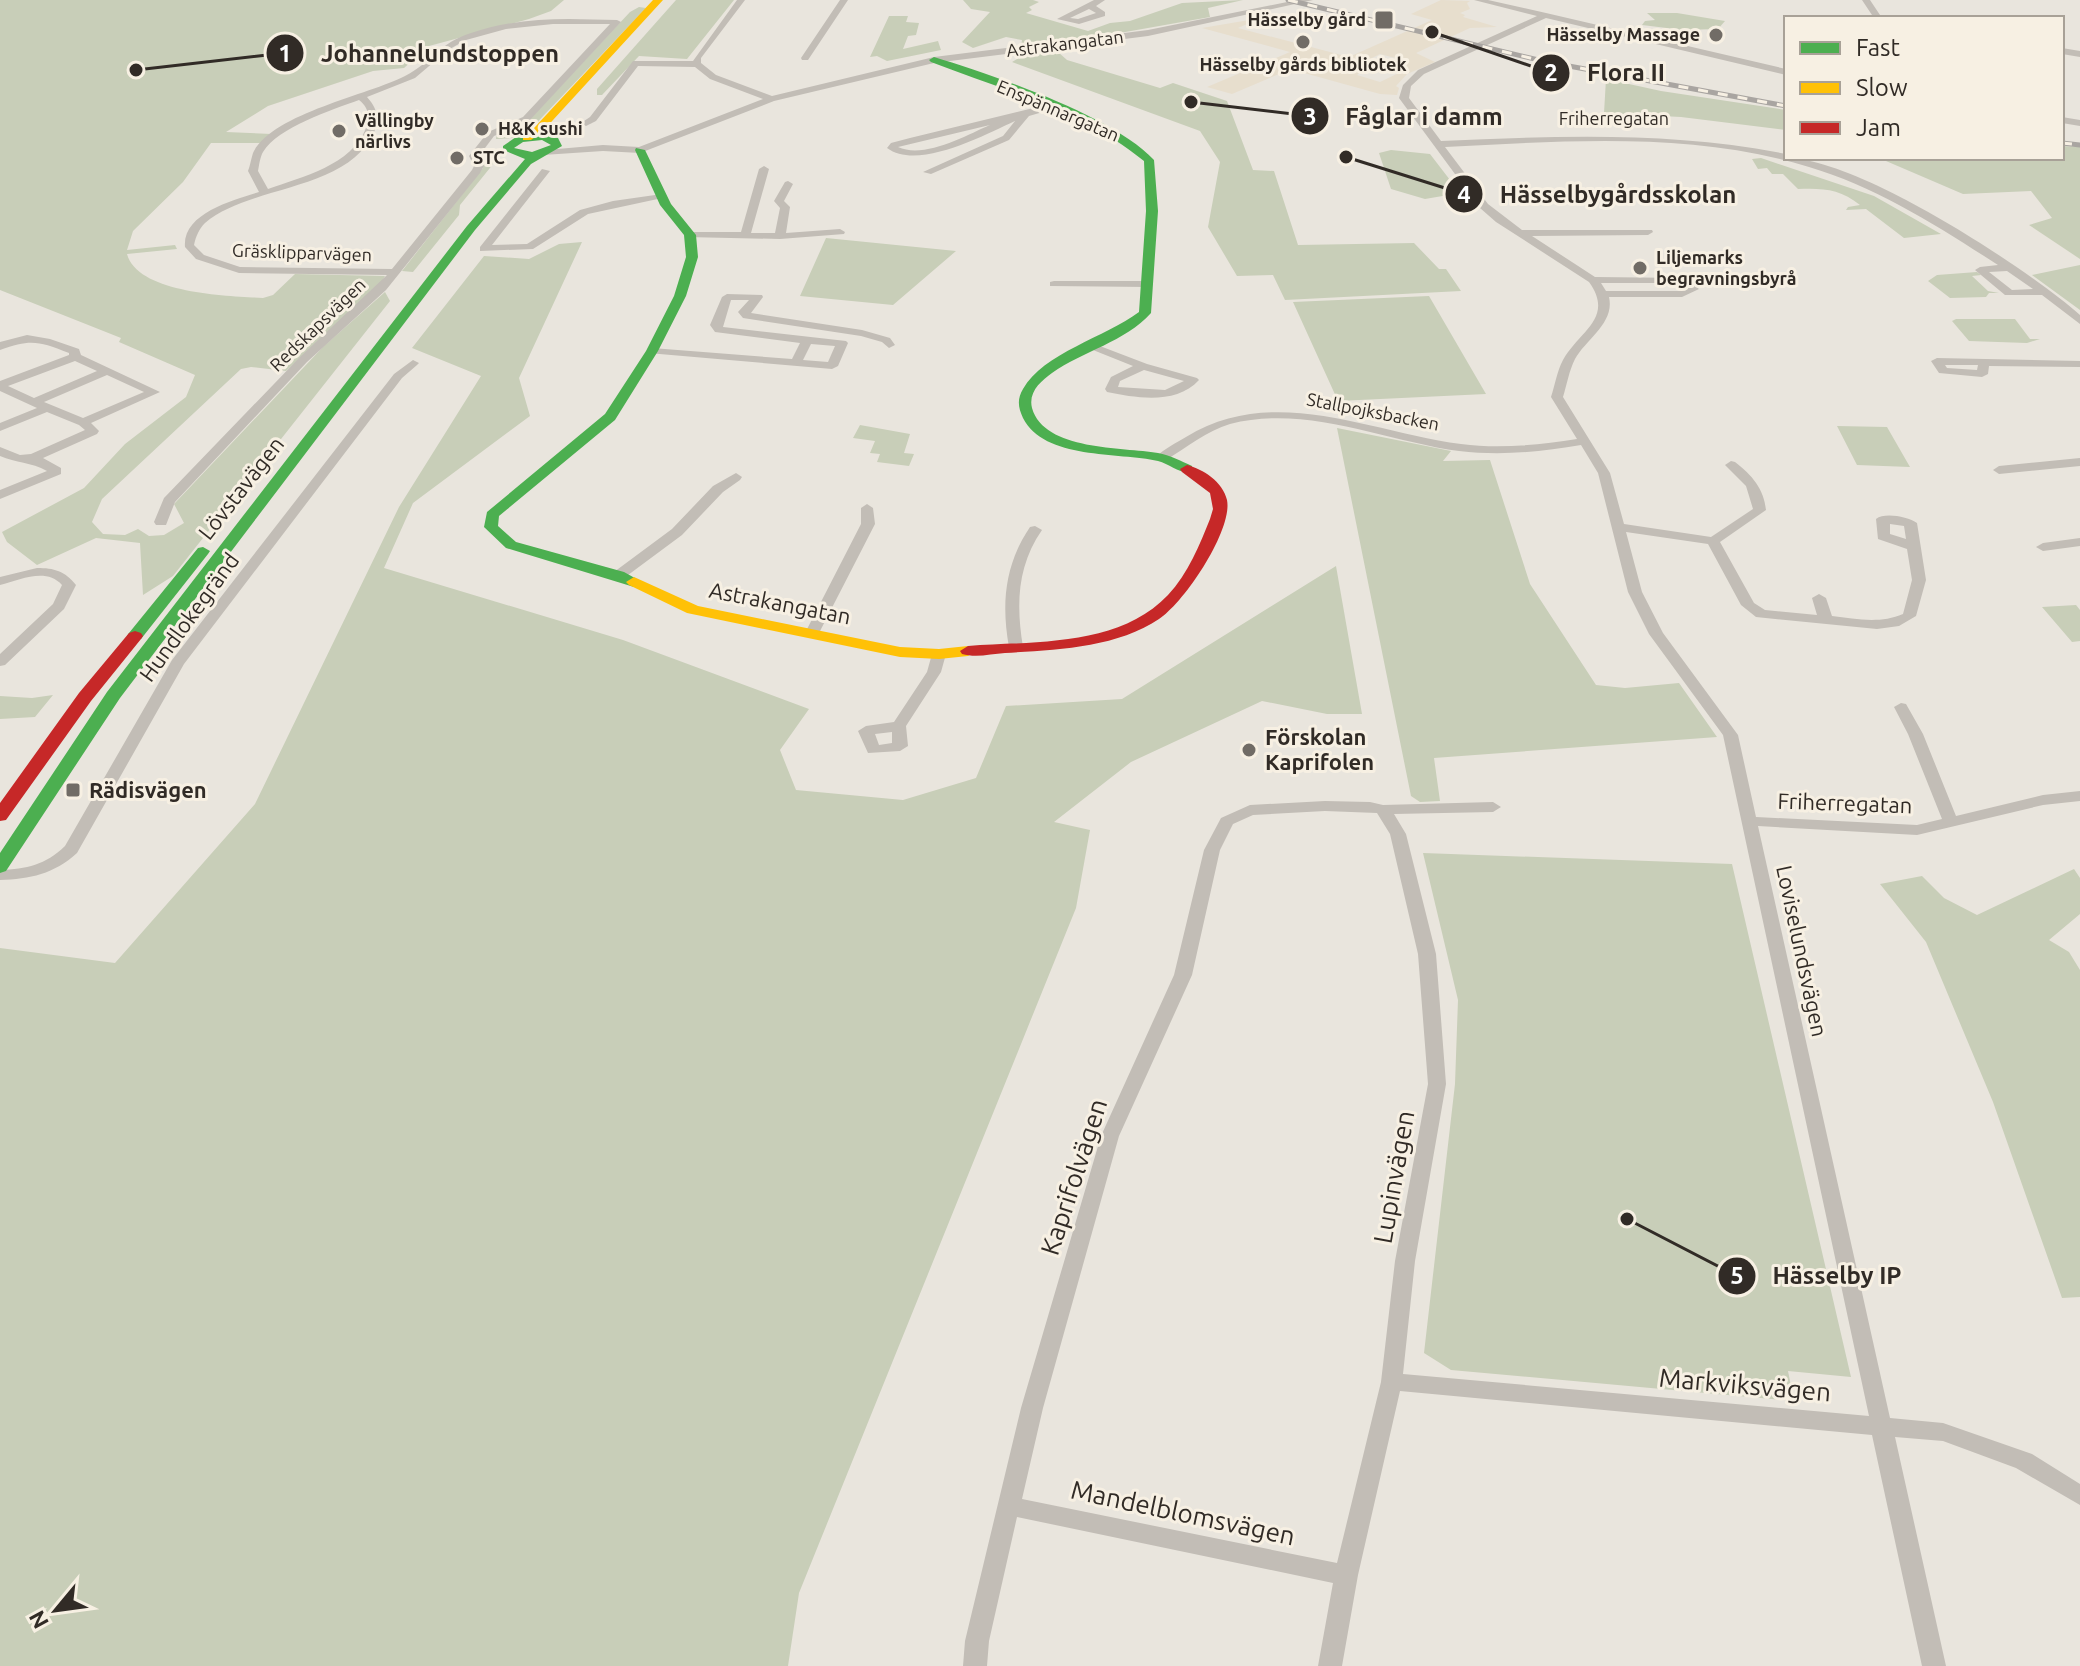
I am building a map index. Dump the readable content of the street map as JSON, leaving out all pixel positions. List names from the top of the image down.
{
  "streets": {
    "street": [
      "Astrakangatan",
      "Enspännargatan",
      "Friherregatan",
      "Gräsklipparvägen",
      "Redskapsvägen",
      "Stallpojksbacken",
      "Lövstavägen",
      "Hundlokegränd",
      "Loviselundsvägen",
      "Kaprifolvägen",
      "Lupinvägen",
      "Markviksvägen",
      "Mandelblomsvägen"
    ]
  },
  "crossings": [
    ["Astrakangatan", "Enspännargatan"],
    ["Astrakangatan", "Stallpojksbacken"],
    ["Astrakangatan", "Lövstavägen"],
    ["Enspännargatan", "Stallpojksbacken"],
    ["Friherregatan", "Loviselundsvägen"],
    ["Gräsklipparvägen", "Redskapsvägen"],
    ["Stallpojksbacken", "Loviselundsvägen"],
    ["Loviselundsvägen", "Markviksvägen"],
    ["Kaprifolvägen", "Lupinvägen"],
    ["Kaprifolvägen", "Mandelblomsvägen"],
    ["Lupinvägen", "Markviksvägen"],
    ["Lupinvägen", "Mandelblomsvägen"]
  ],
  "places": {
    "transit": ["Hässelby gård", "Rädisvägen"],
    "other": [
      "Flora II",
      "Hässelby Massage",
      "Hässelby gårds bibliotek",
      "Johannelundstoppen",
      "Fåglar i damm",
      "H&K sushi",
      "Vällingby närlivs",
      "Hässelbygårdsskolan",
      "STC",
      "Liljemarks begravningsbyrå",
      "Förskolan Kaprifolen",
      "Hässelby IP"
    ]
  },
  "legend": ["Fast", "Slow", "Jam"],
  "north": "bottom left"
}
